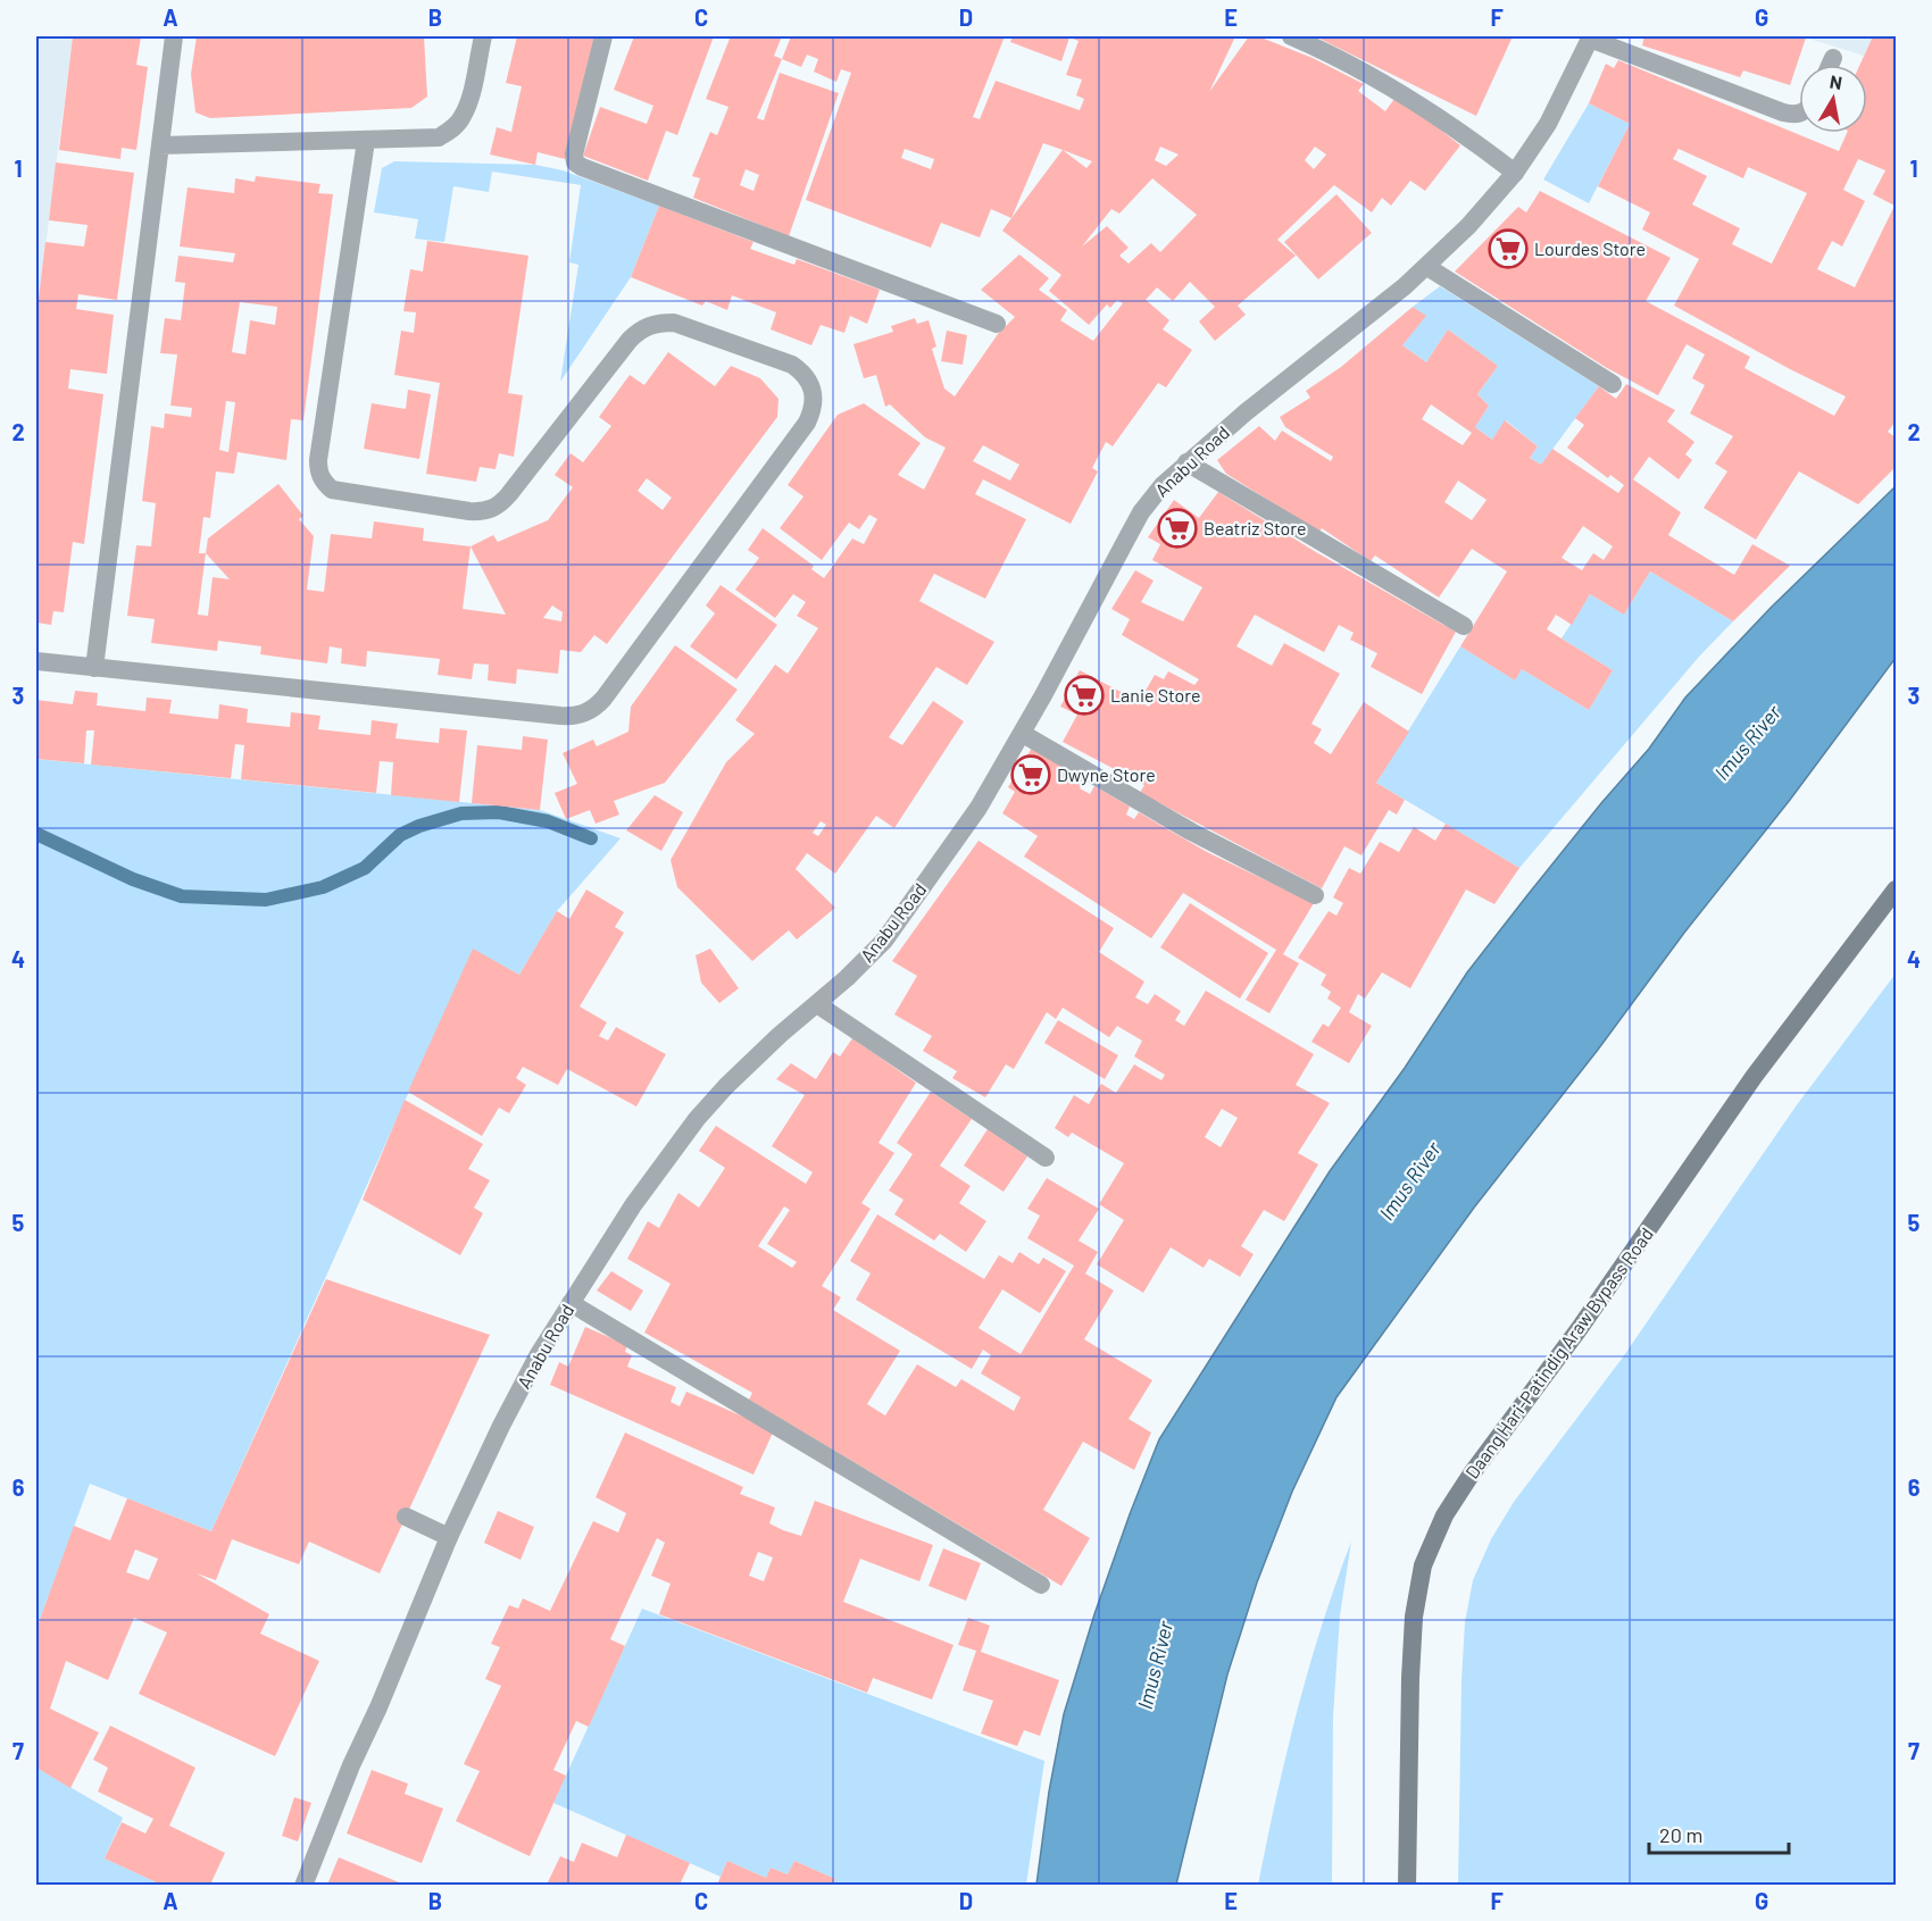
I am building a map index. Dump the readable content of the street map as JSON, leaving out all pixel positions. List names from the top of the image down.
{
  "streets": {
    "main road": ["Daang Hari-Patindig Araw Bypass Road"],
    "street": ["Anabu Road"]
  },
  "water": ["Imus River"],
  "places": {
    "supermarket": [
      "Lourdes Store",
      "Beatriz Store",
      "Lanie Store",
      "Dwyne Store"
    ]
  },
  "scale_bar": "20 m",
  "north": "top",
  "grid": {
    "columns": [
      "A",
      "B",
      "C",
      "D",
      "E",
      "F",
      "G"
    ],
    "rows": [
      "1",
      "2",
      "3",
      "4",
      "5",
      "6",
      "7"
    ]
  }
}
